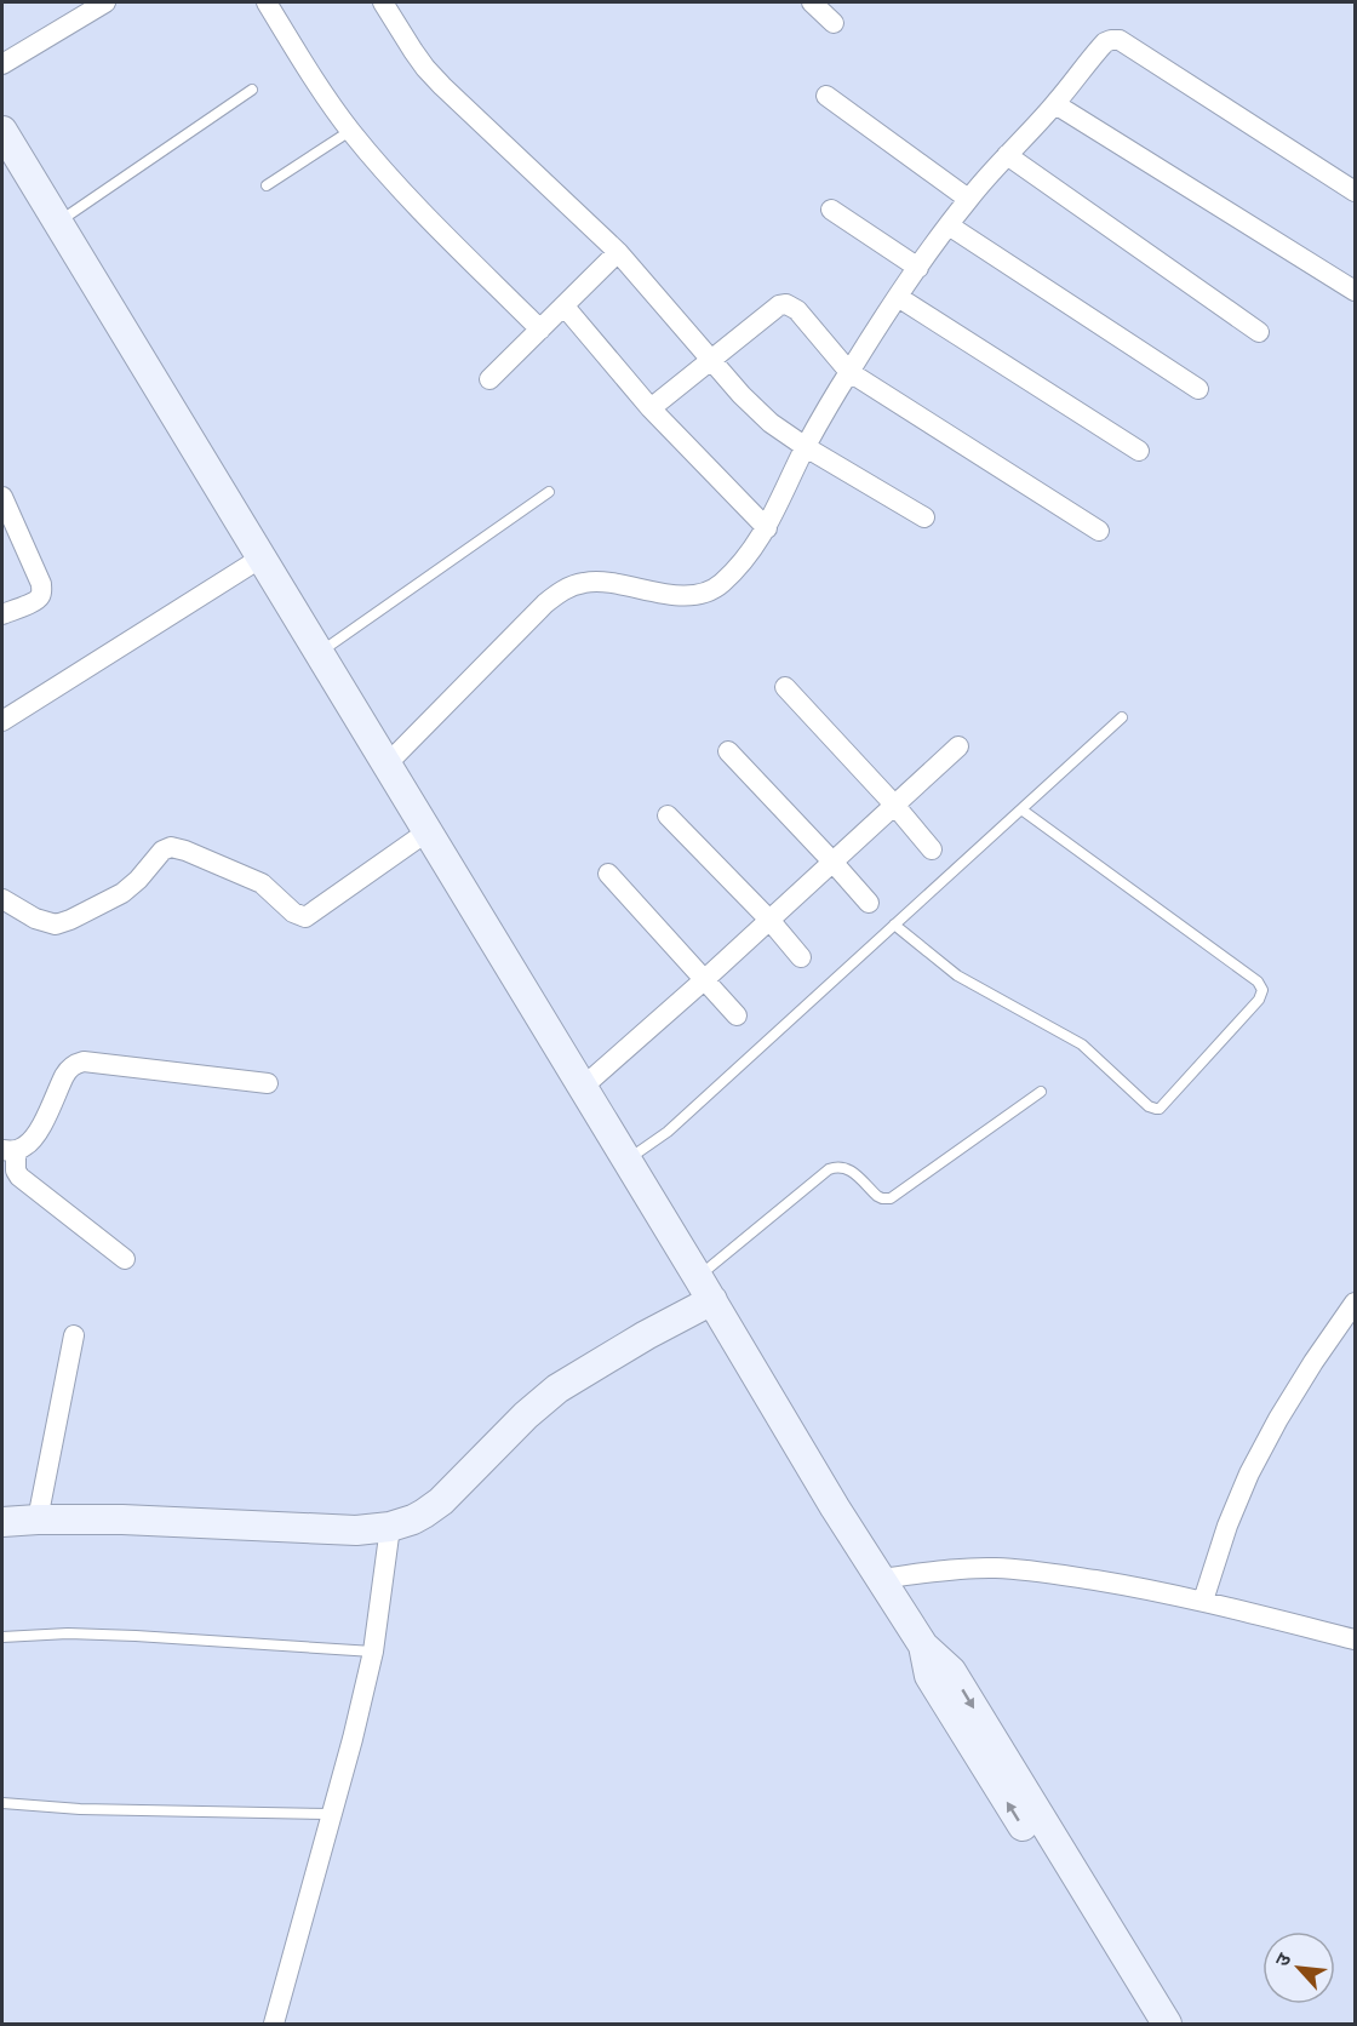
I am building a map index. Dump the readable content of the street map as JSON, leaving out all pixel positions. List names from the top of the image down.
{
  "north": "top left"
}
